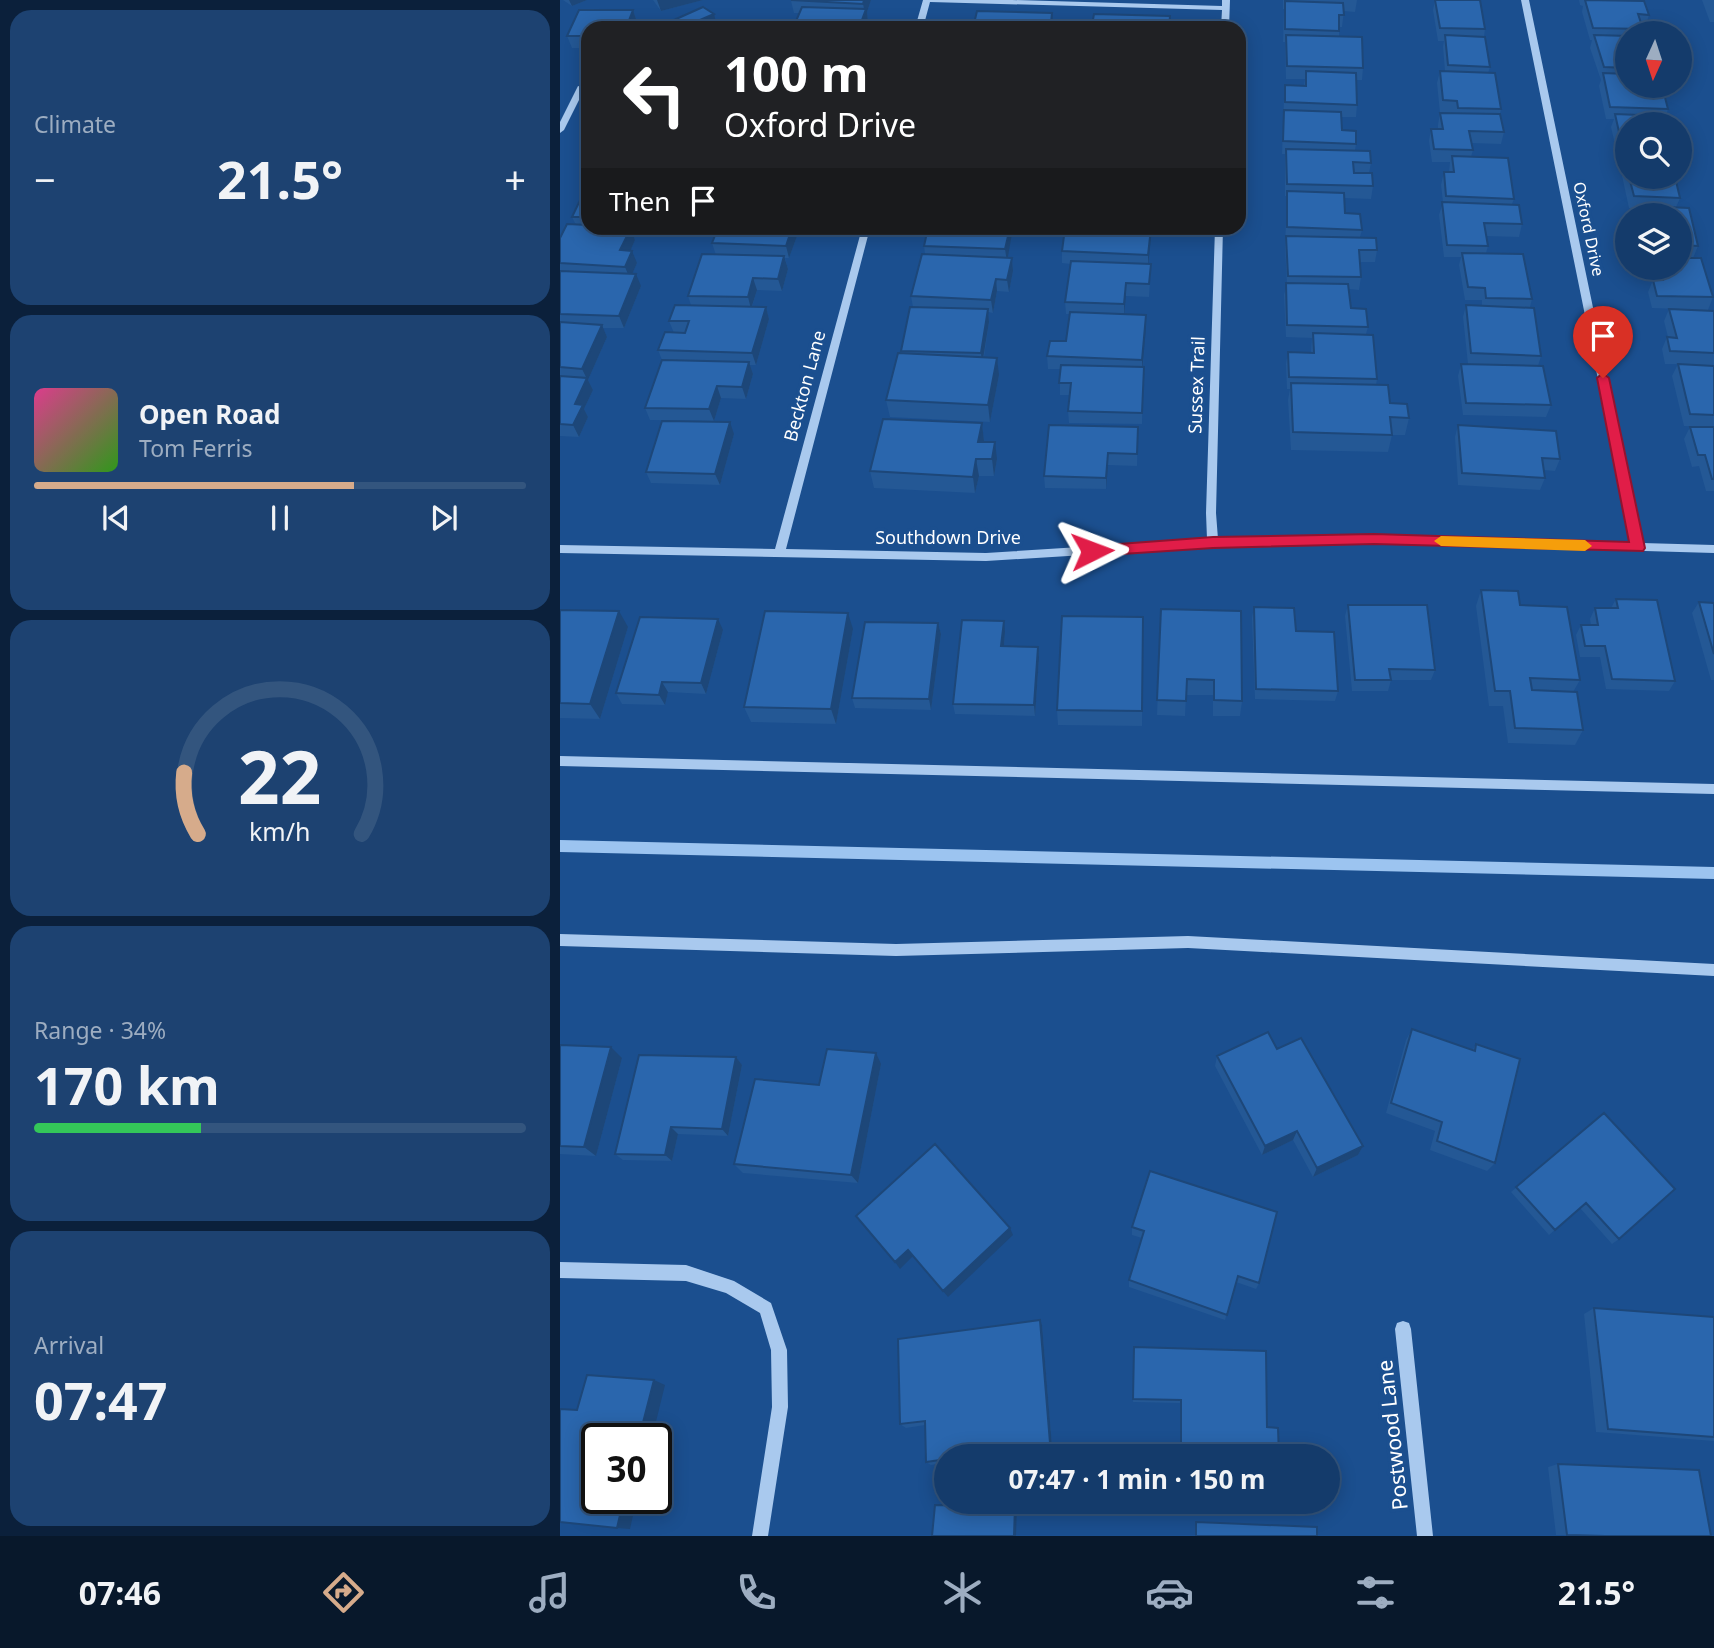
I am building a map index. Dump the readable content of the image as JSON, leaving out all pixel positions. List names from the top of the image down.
{
  "streets": {
    "street": [
      "Oxford Drive",
      "Sussex Trail",
      "Beckton Lane",
      "Southdown Drive",
      "Postwood Lane"
    ]
  },
  "crossings": [
    ["Oxford Drive", "Southdown Drive"],
    ["Sussex Trail", "Southdown Drive"],
    ["Beckton Lane", "Southdown Drive"]
  ],
  "north": "bottom",
  "page": {
    "tile": [
      "Climate",
      ["Range · 34%", "170 km"],
      ["Arrival", "07:47"]
    ],
    "turn": ["100 m", "Oxford Drive"],
    "heat": ["−", "21.5°", "+"],
    "then": "Then",
    "song": ["Open Road", "Tom Ferris"],
    "limit": "30",
    "trip": "07:47 · 1 min · 150 m",
    "tabs": ["07:46", "21.5°"],
    "gauge": ["22", "km/h"]
  }
}
